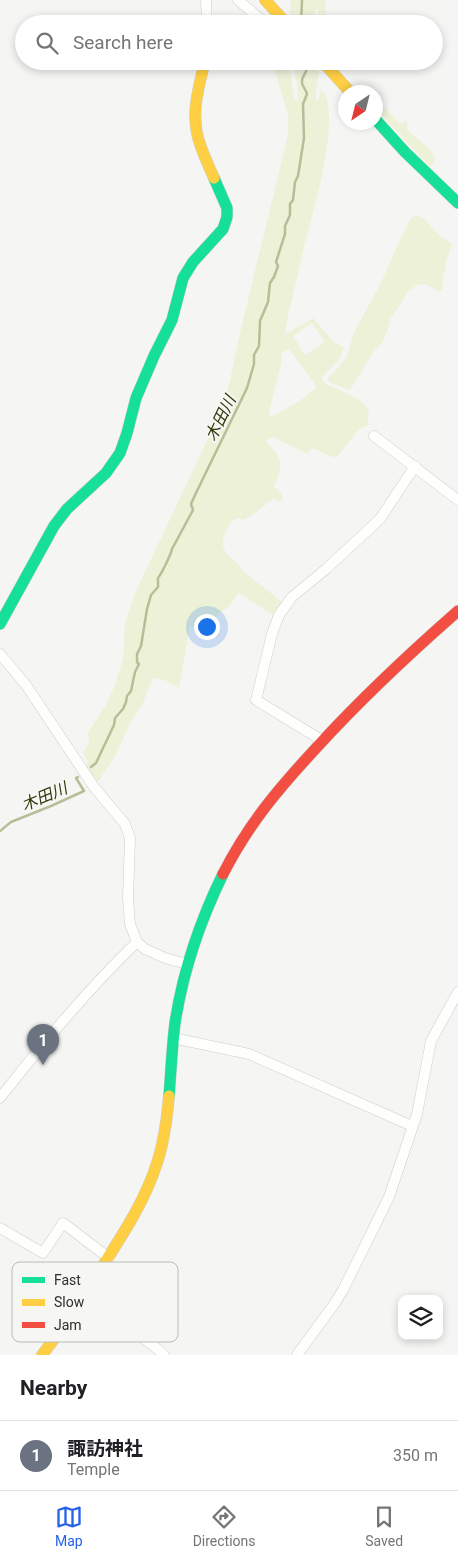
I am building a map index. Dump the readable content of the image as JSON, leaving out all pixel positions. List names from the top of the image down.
{
  "water": ["木田川"],
  "legend": ["Fast", "Slow", "Jam"],
  "north": "bottom left",
  "page": {
    "search": "Search here",
    "pins": "1",
    "heading": "Nearby",
    "list": [
      {
        "mark": "1",
        "name": "諏訪神社",
        "note": "Temple",
        "value": "350 m"
      }
    ],
    "nav": ["Map", "Directions", "Saved"]
  }
}
